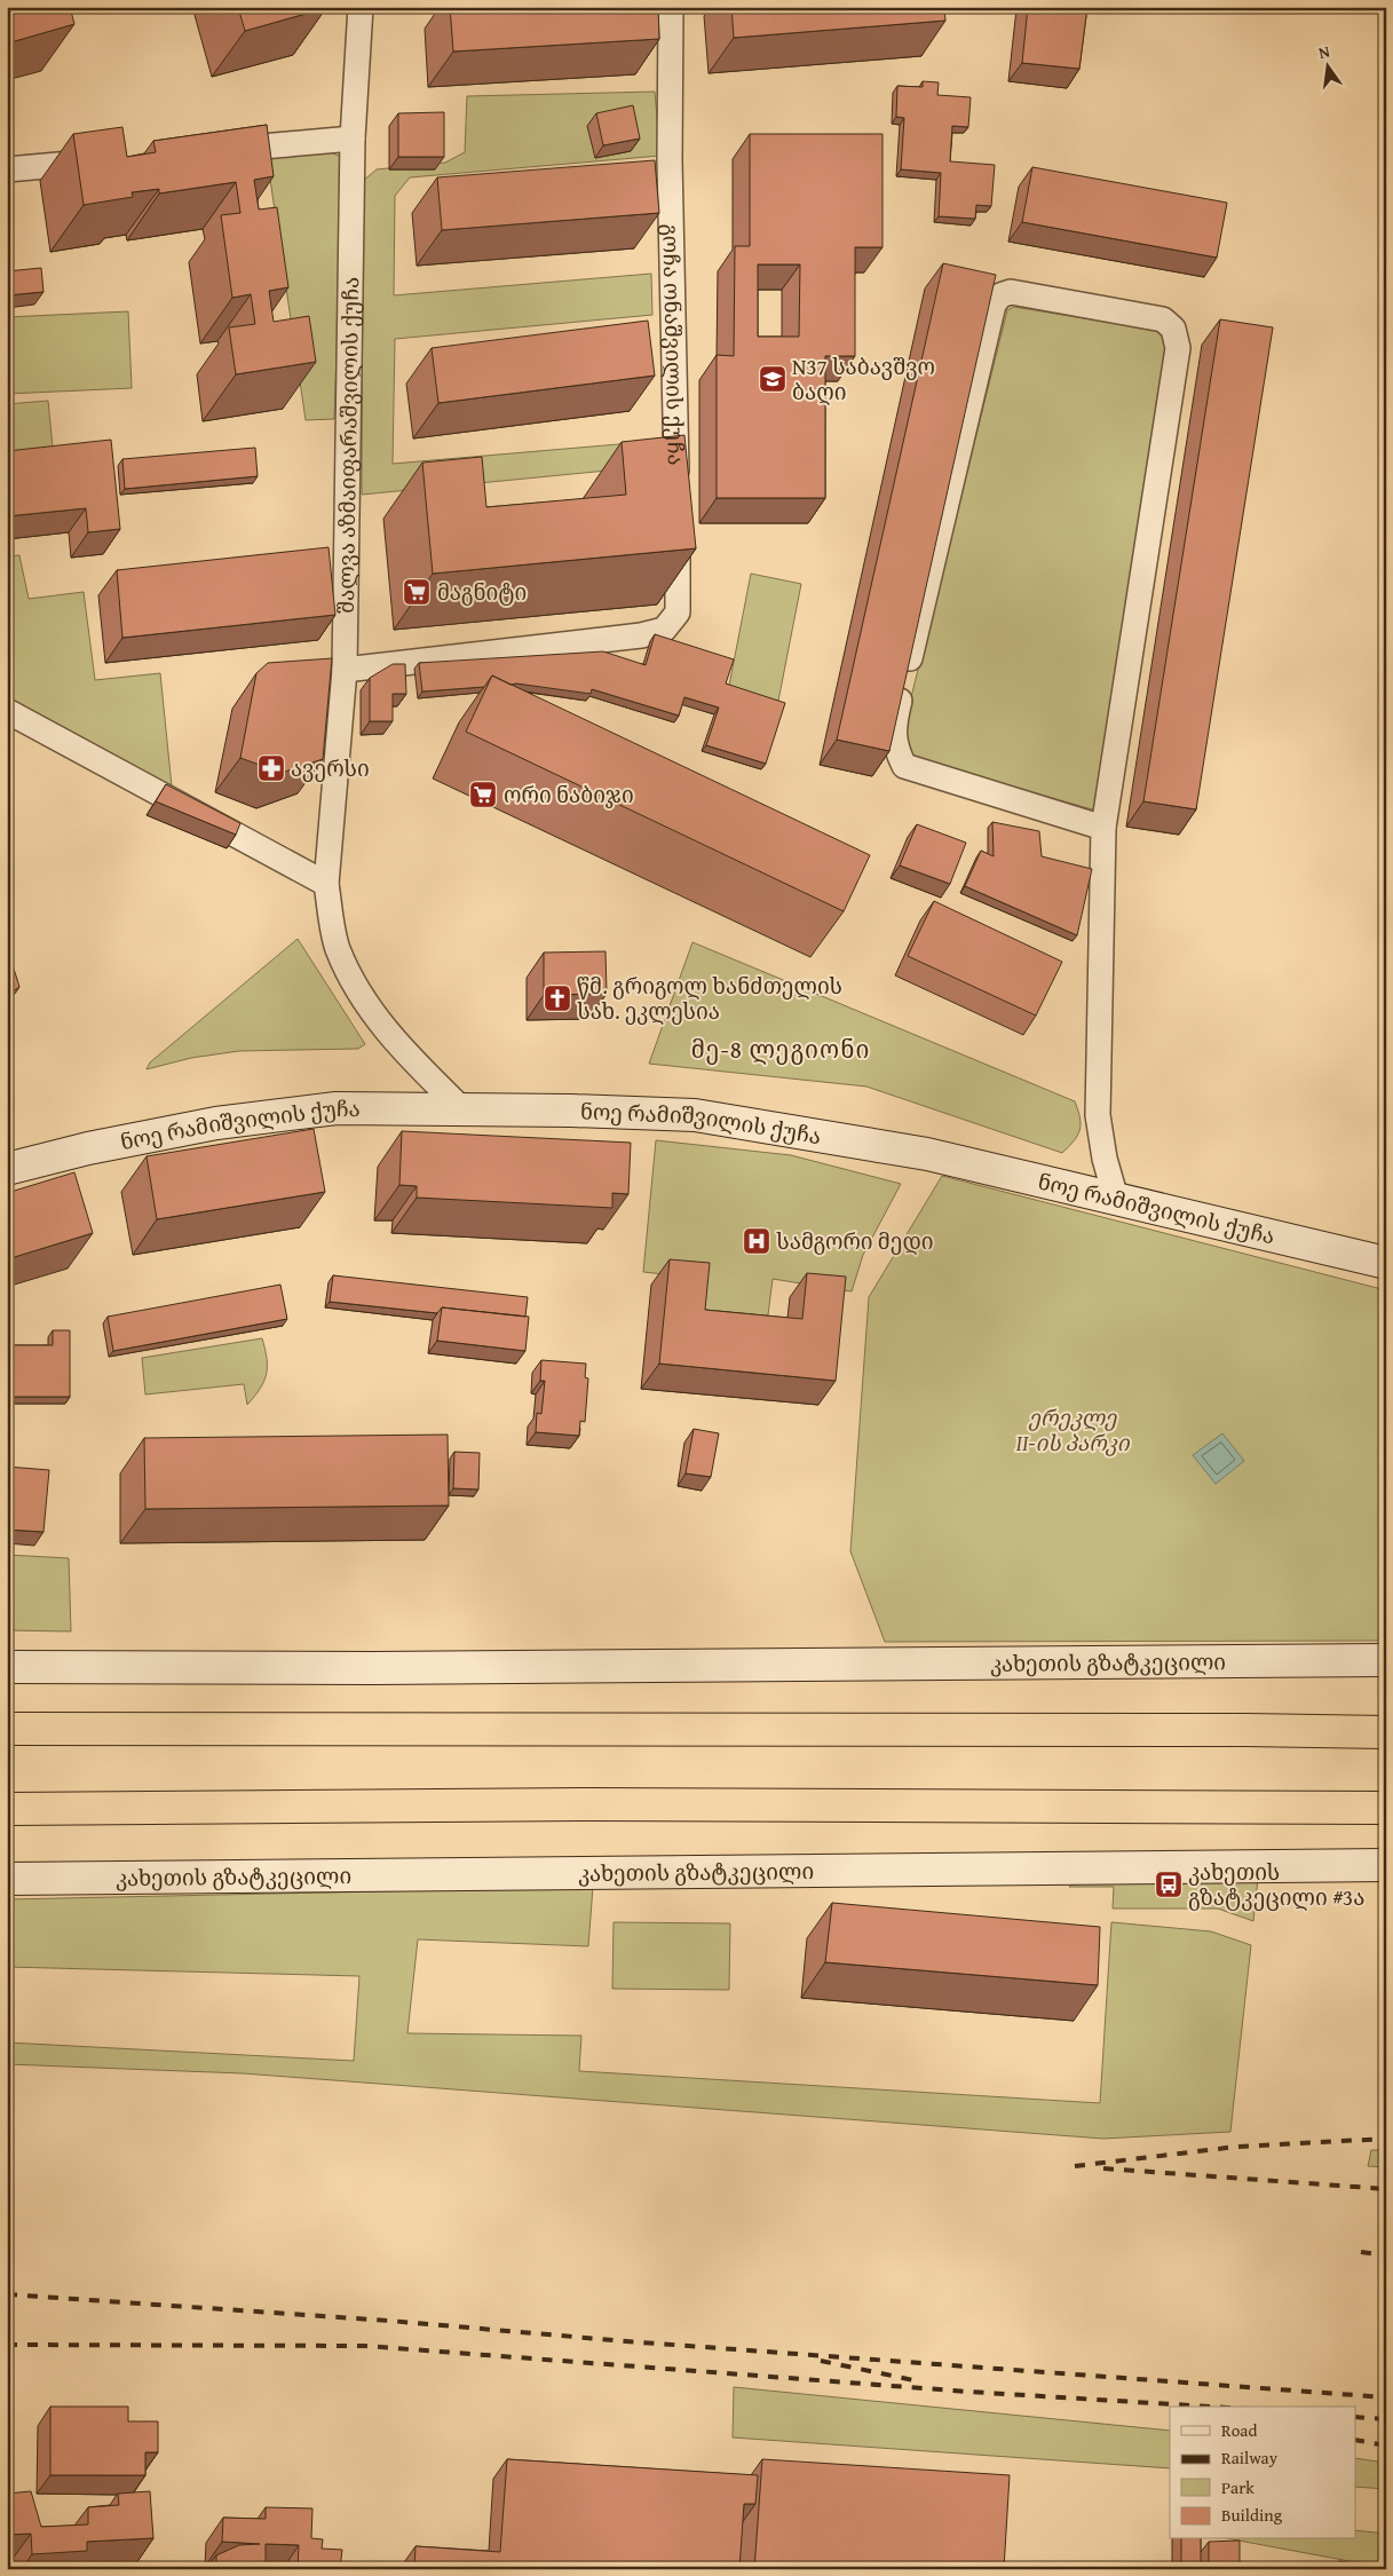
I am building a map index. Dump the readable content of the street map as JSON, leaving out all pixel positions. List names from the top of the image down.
{
  "streets": {
    "street": [
      "გოჩა ონაშვილის ქუჩა",
      "შალვა აზმაიფარაშვილის ქუჩა",
      "ნოე რამიშვილის ქუჩა",
      "კახეთის გზატკეცილი"
    ]
  },
  "crossings": [
    ["შალვა აზმაიფარაშვილის ქუჩა", "ნოე რამიშვილის ქუჩა"]
  ],
  "districts": ["მე-8 ლეგიონი"],
  "parks": ["ერეკლე II-ის პარკი"],
  "places": {
    "school or university": ["N37 საბავშვო ბაღი"],
    "supermarket": ["მაგნიტი", "ორი ნაბიჯი"],
    "pharmacy": ["ავერსი"],
    "church": ["წმ. გრიგოლ ხანძთელის სახ. ეკლესია"],
    "hospital": ["სამგორი მედი"],
    "bus stop": ["კახეთის გზატკეცილი #3ა"]
  },
  "legend": [
    "Road",
    "Railway",
    "Park",
    "Building"
  ],
  "north": "top"
}
